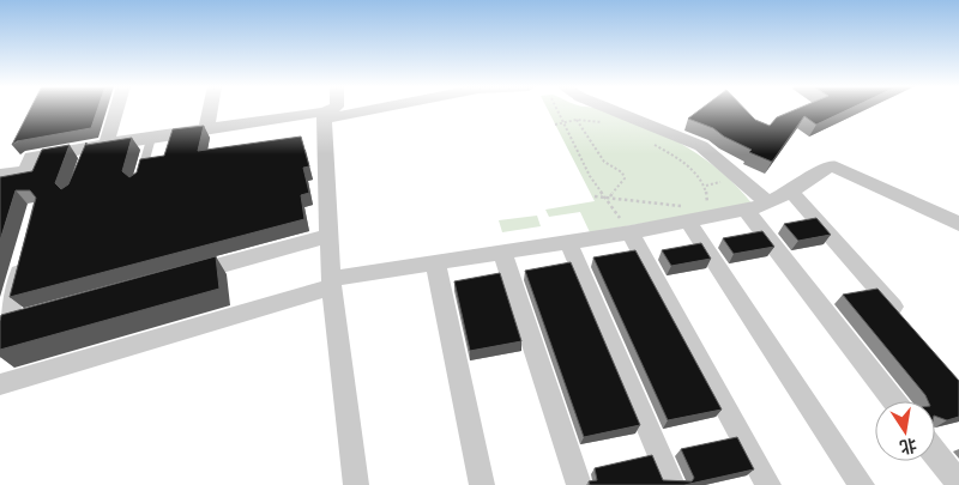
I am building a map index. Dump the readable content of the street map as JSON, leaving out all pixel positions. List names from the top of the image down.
{
  "north": "bottom"
}
